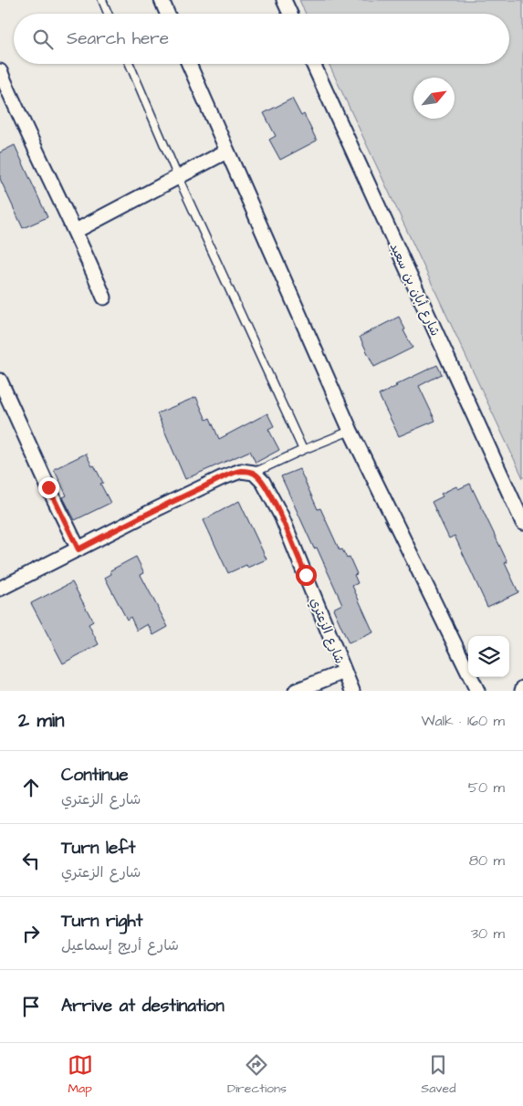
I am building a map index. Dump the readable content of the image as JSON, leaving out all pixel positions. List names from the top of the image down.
{
  "streets": {
    "street": ["شارع أبان بن سعيد", "شارع الزعتري"]
  },
  "north": "top right",
  "page": {
    "search": "Search here",
    "heading": ["2 min", "Walk · 160 m"],
    "list": [
      ["Continue", "شارع الزعتري", "50 m"],
      ["Turn left", "شارع الزعتري", "80 m"],
      ["Turn right", "شارع أريج إسماعيل", "30 m"],
      "Arrive at destination"
    ],
    "nav": ["Map", "Directions", "Saved"]
  }
}
